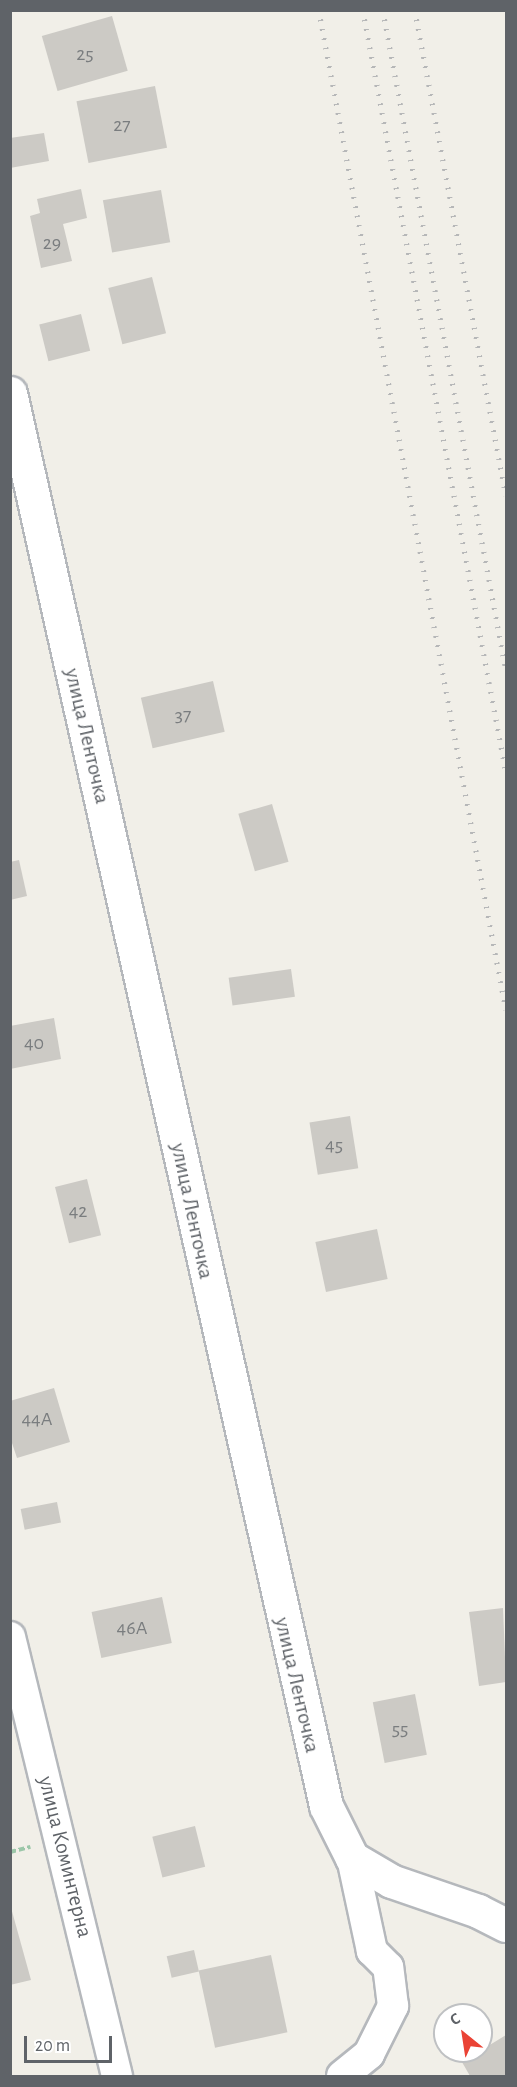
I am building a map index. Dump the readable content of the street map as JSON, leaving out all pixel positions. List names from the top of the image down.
{
  "streets": {
    "main road": ["улица Ленточка"],
    "street": ["улица Коминтерна"]
  },
  "house_numbers": [
    "25",
    "27",
    "29",
    "37",
    "40",
    "45",
    "42",
    "44А",
    "46А",
    "55"
  ],
  "scale_bar": "20 m",
  "north": "top left"
}
